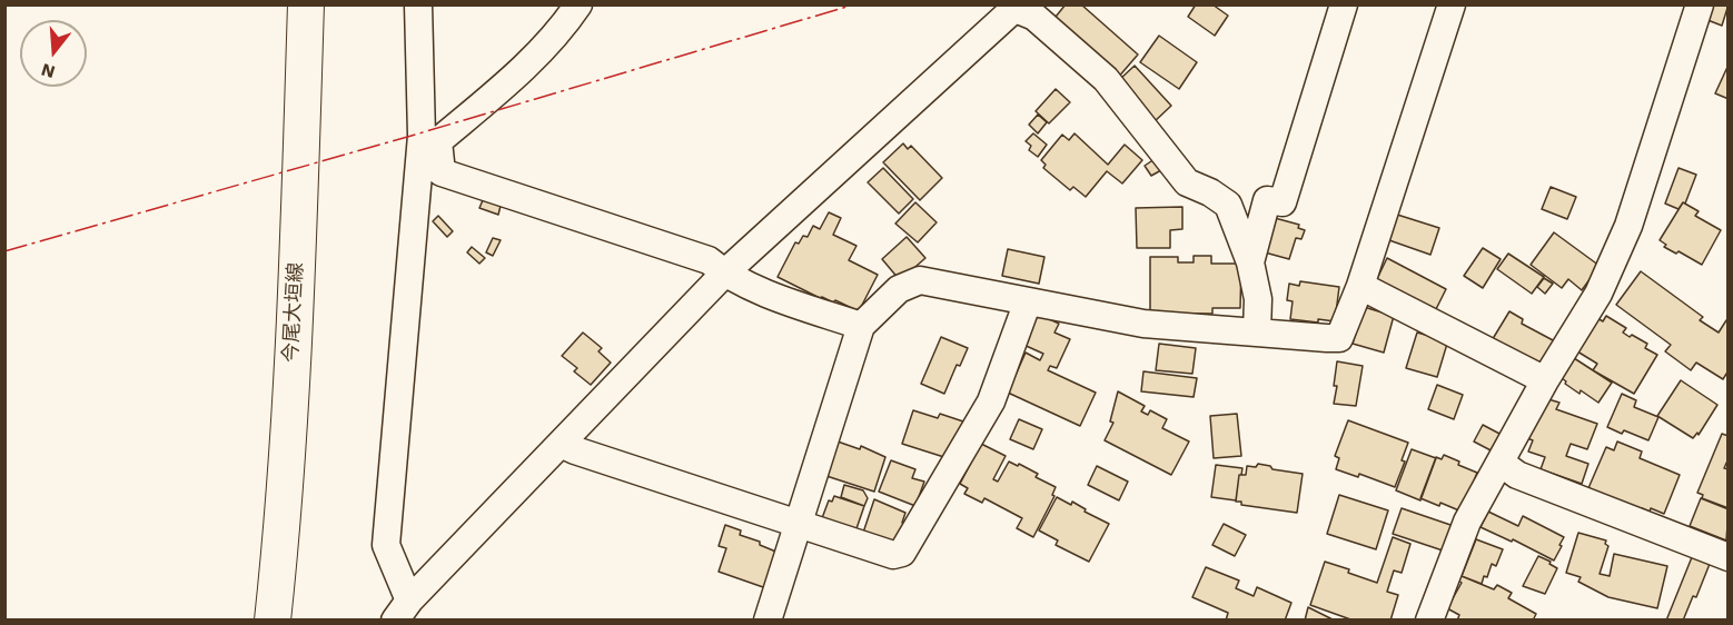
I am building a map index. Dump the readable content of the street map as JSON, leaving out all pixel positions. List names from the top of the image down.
{
  "streets": {
    "main road": ["今尾大垣線"]
  },
  "north": "bottom"
}
